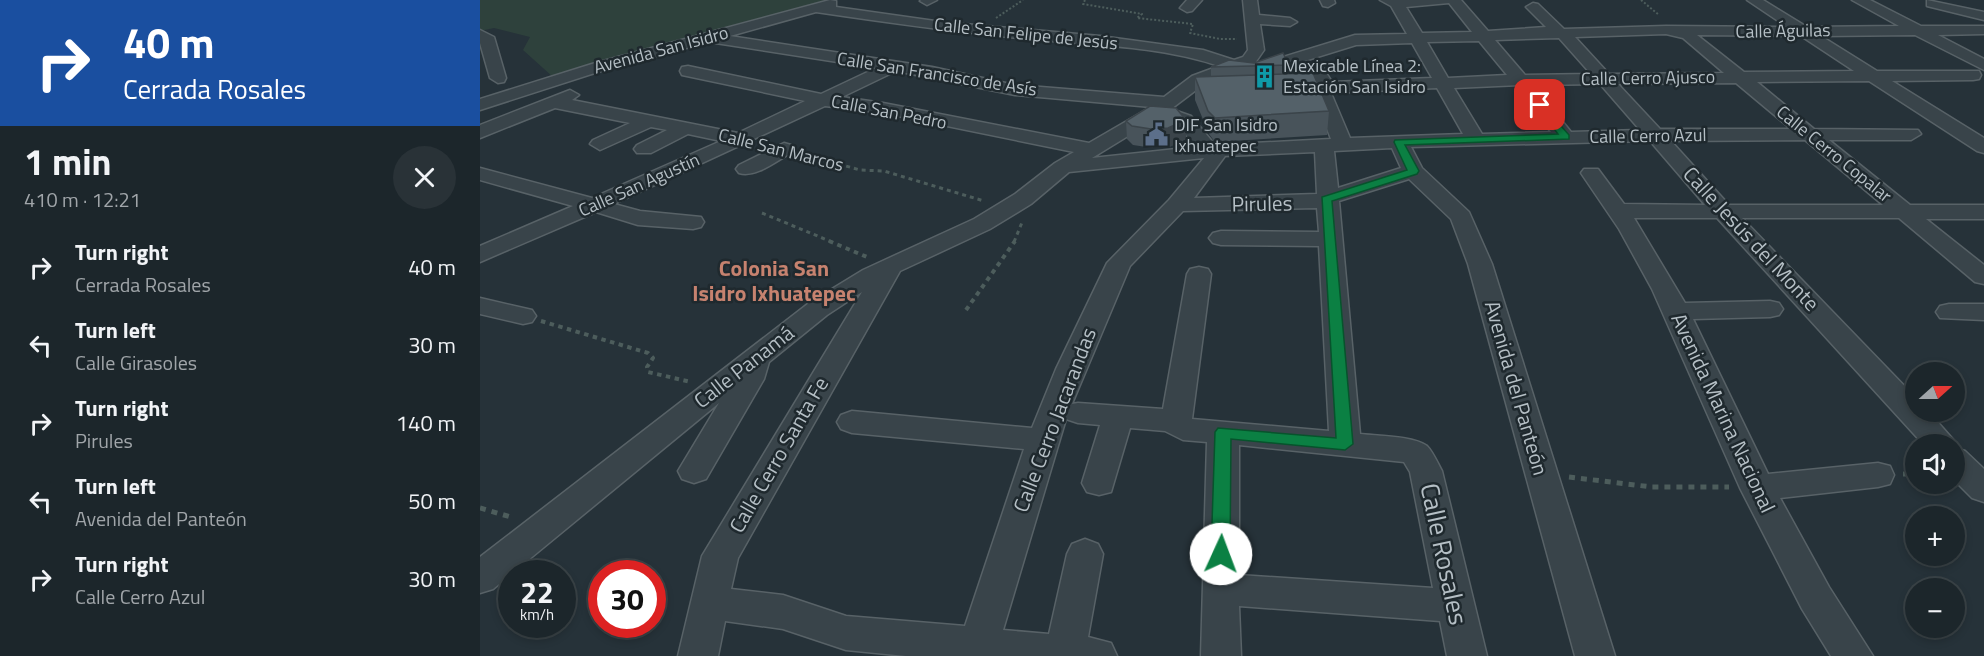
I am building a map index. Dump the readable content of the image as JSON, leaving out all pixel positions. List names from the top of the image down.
{
  "streets": {
    "street": [
      "Calle Águilas",
      "Calle San Felipe de Jesús",
      "Avenida San Isidro",
      "Calle San Francisco de Asís",
      "Calle Cerro Ajusco",
      "Calle San Pedro",
      "Calle Cerro Azul",
      "Calle San Marcos",
      "Calle Cerro Copalar",
      "Calle San Agustín",
      "Pirules",
      "Calle Jesús del Monte",
      "Calle Panamá",
      "Avenida del Panteón",
      "Avenida Marina Nacional",
      "Calle Cerro Jacarandas",
      "Calle Cerro Santa Fe",
      "Calle Rosales"
    ]
  },
  "crossings": [
    ["Calle Águilas", "Calle San Felipe de Jesús"],
    ["Calle Águilas", "Calle Cerro Copalar"],
    ["Calle Águilas", "Calle Jesús del Monte"],
    ["Calle San Felipe de Jesús", "Avenida San Isidro"],
    ["Avenida San Isidro", "Calle San Francisco de Asís"],
    ["Calle San Francisco de Asís", "Calle San Agustín"],
    ["Calle San Francisco de Asís", "Calle Panamá"],
    ["Calle Cerro Ajusco", "Calle Cerro Copalar"],
    ["Calle Cerro Ajusco", "Calle Jesús del Monte"],
    ["Calle San Pedro", "Calle San Agustín"],
    ["Calle San Pedro", "Calle Panamá"],
    ["Calle Cerro Azul", "Calle Cerro Copalar"],
    ["Calle Cerro Azul", "Calle Jesús del Monte"],
    ["Calle Cerro Azul", "Calle Panamá"],
    ["Calle Cerro Azul", "Avenida del Panteón"],
    ["Calle Cerro Azul", "Calle Cerro Jacarandas"],
    ["Calle San Marcos", "Calle San Agustín"],
    ["Calle San Marcos", "Calle Panamá"],
    ["Pirules", "Avenida del Panteón"],
    ["Pirules", "Calle Cerro Jacarandas"],
    ["Calle Panamá", "Calle Cerro Santa Fe"]
  ],
  "districts": ["Colonia San Isidro Ixhuatepec"],
  "places": {
    "building": ["Mexicable Línea 2: Estación San Isidro"],
    "public building": ["DIF San Isidro Ixhuatepec"]
  },
  "north": "right",
  "page": {
    "turn": ["40 m", "Cerrada Rosales"],
    "heading": ["1 min", "410 m · 12:21"],
    "list": [
      {
        "name": "Turn right",
        "note": "Cerrada Rosales",
        "value": "40 m"
      },
      {
        "name": "Turn left",
        "note": "Calle Girasoles",
        "value": "30 m"
      },
      {
        "name": "Turn right",
        "note": "Pirules",
        "value": "140 m"
      },
      {
        "name": "Turn left",
        "note": "Avenida del Panteón",
        "value": "50 m"
      },
      {
        "name": "Turn right",
        "note": "Calle Cerro Azul",
        "value": "30 m"
      }
    ],
    "map_buttons": ["+", "−"],
    "speed": "22 km/h",
    "limit": "30"
  }
}
